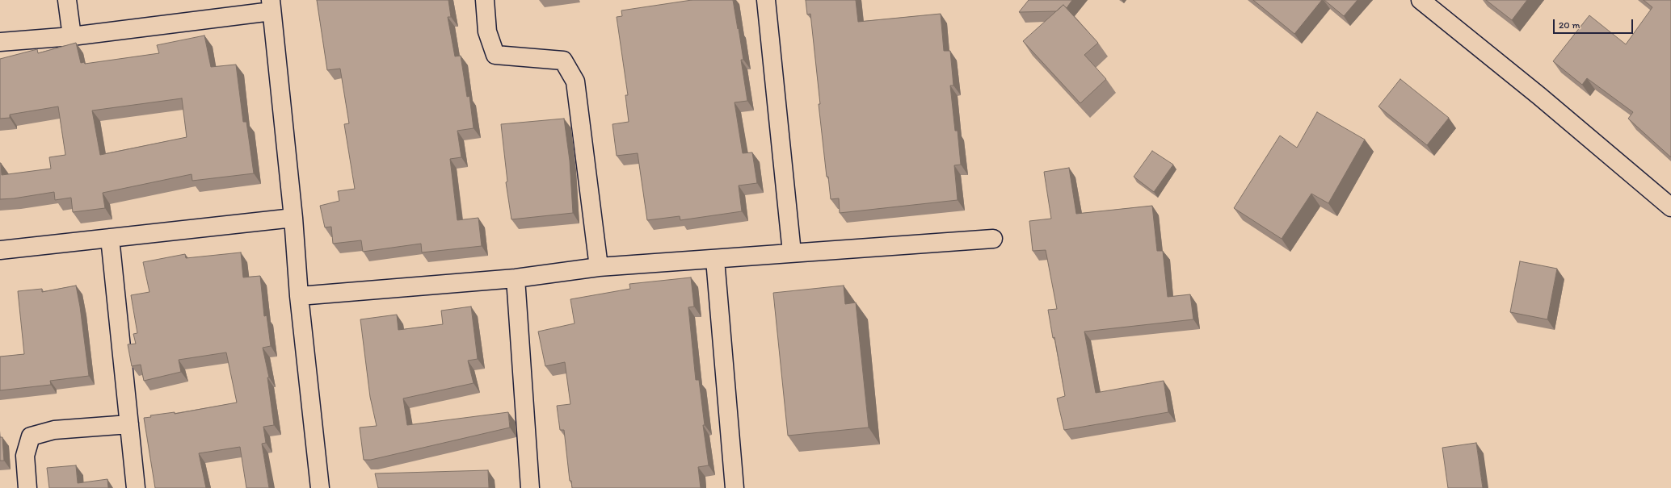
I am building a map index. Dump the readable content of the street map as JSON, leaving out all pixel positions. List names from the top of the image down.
{
  "scale_bar": "20 m"
}
